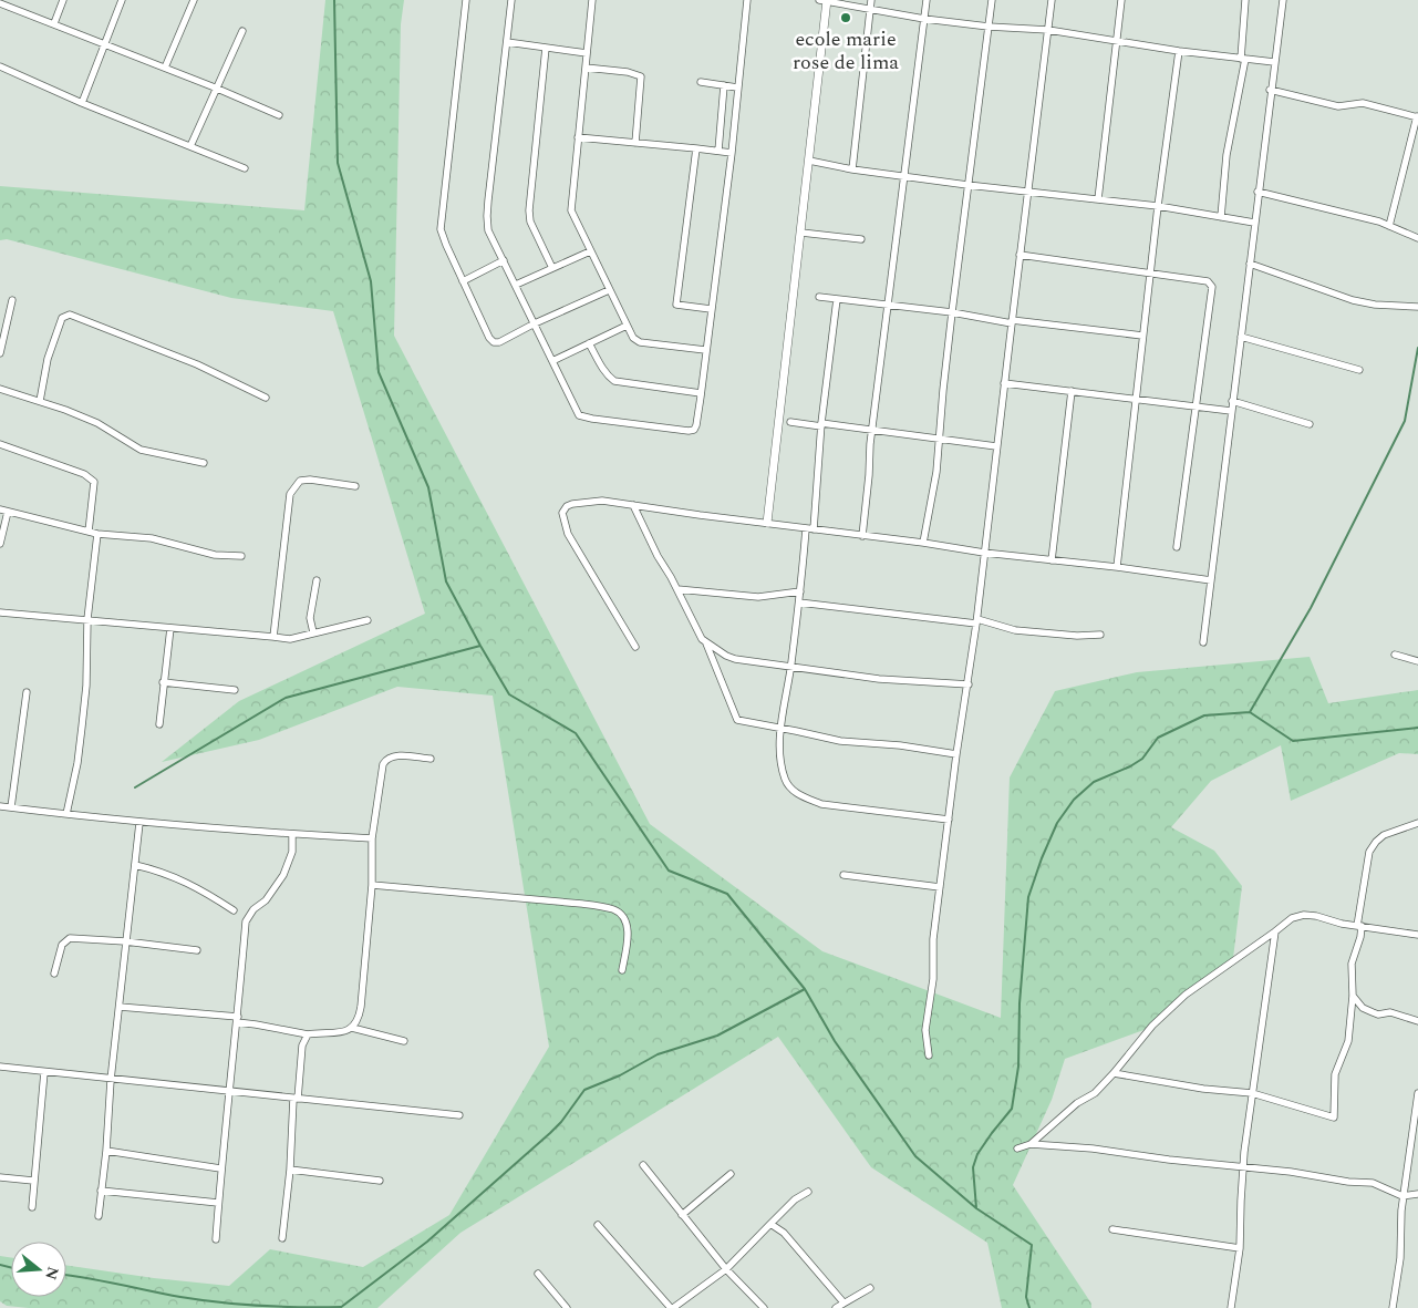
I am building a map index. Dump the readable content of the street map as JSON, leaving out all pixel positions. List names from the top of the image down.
{
  "places": ["ecole marie rose de lima"],
  "north": "right"
}
